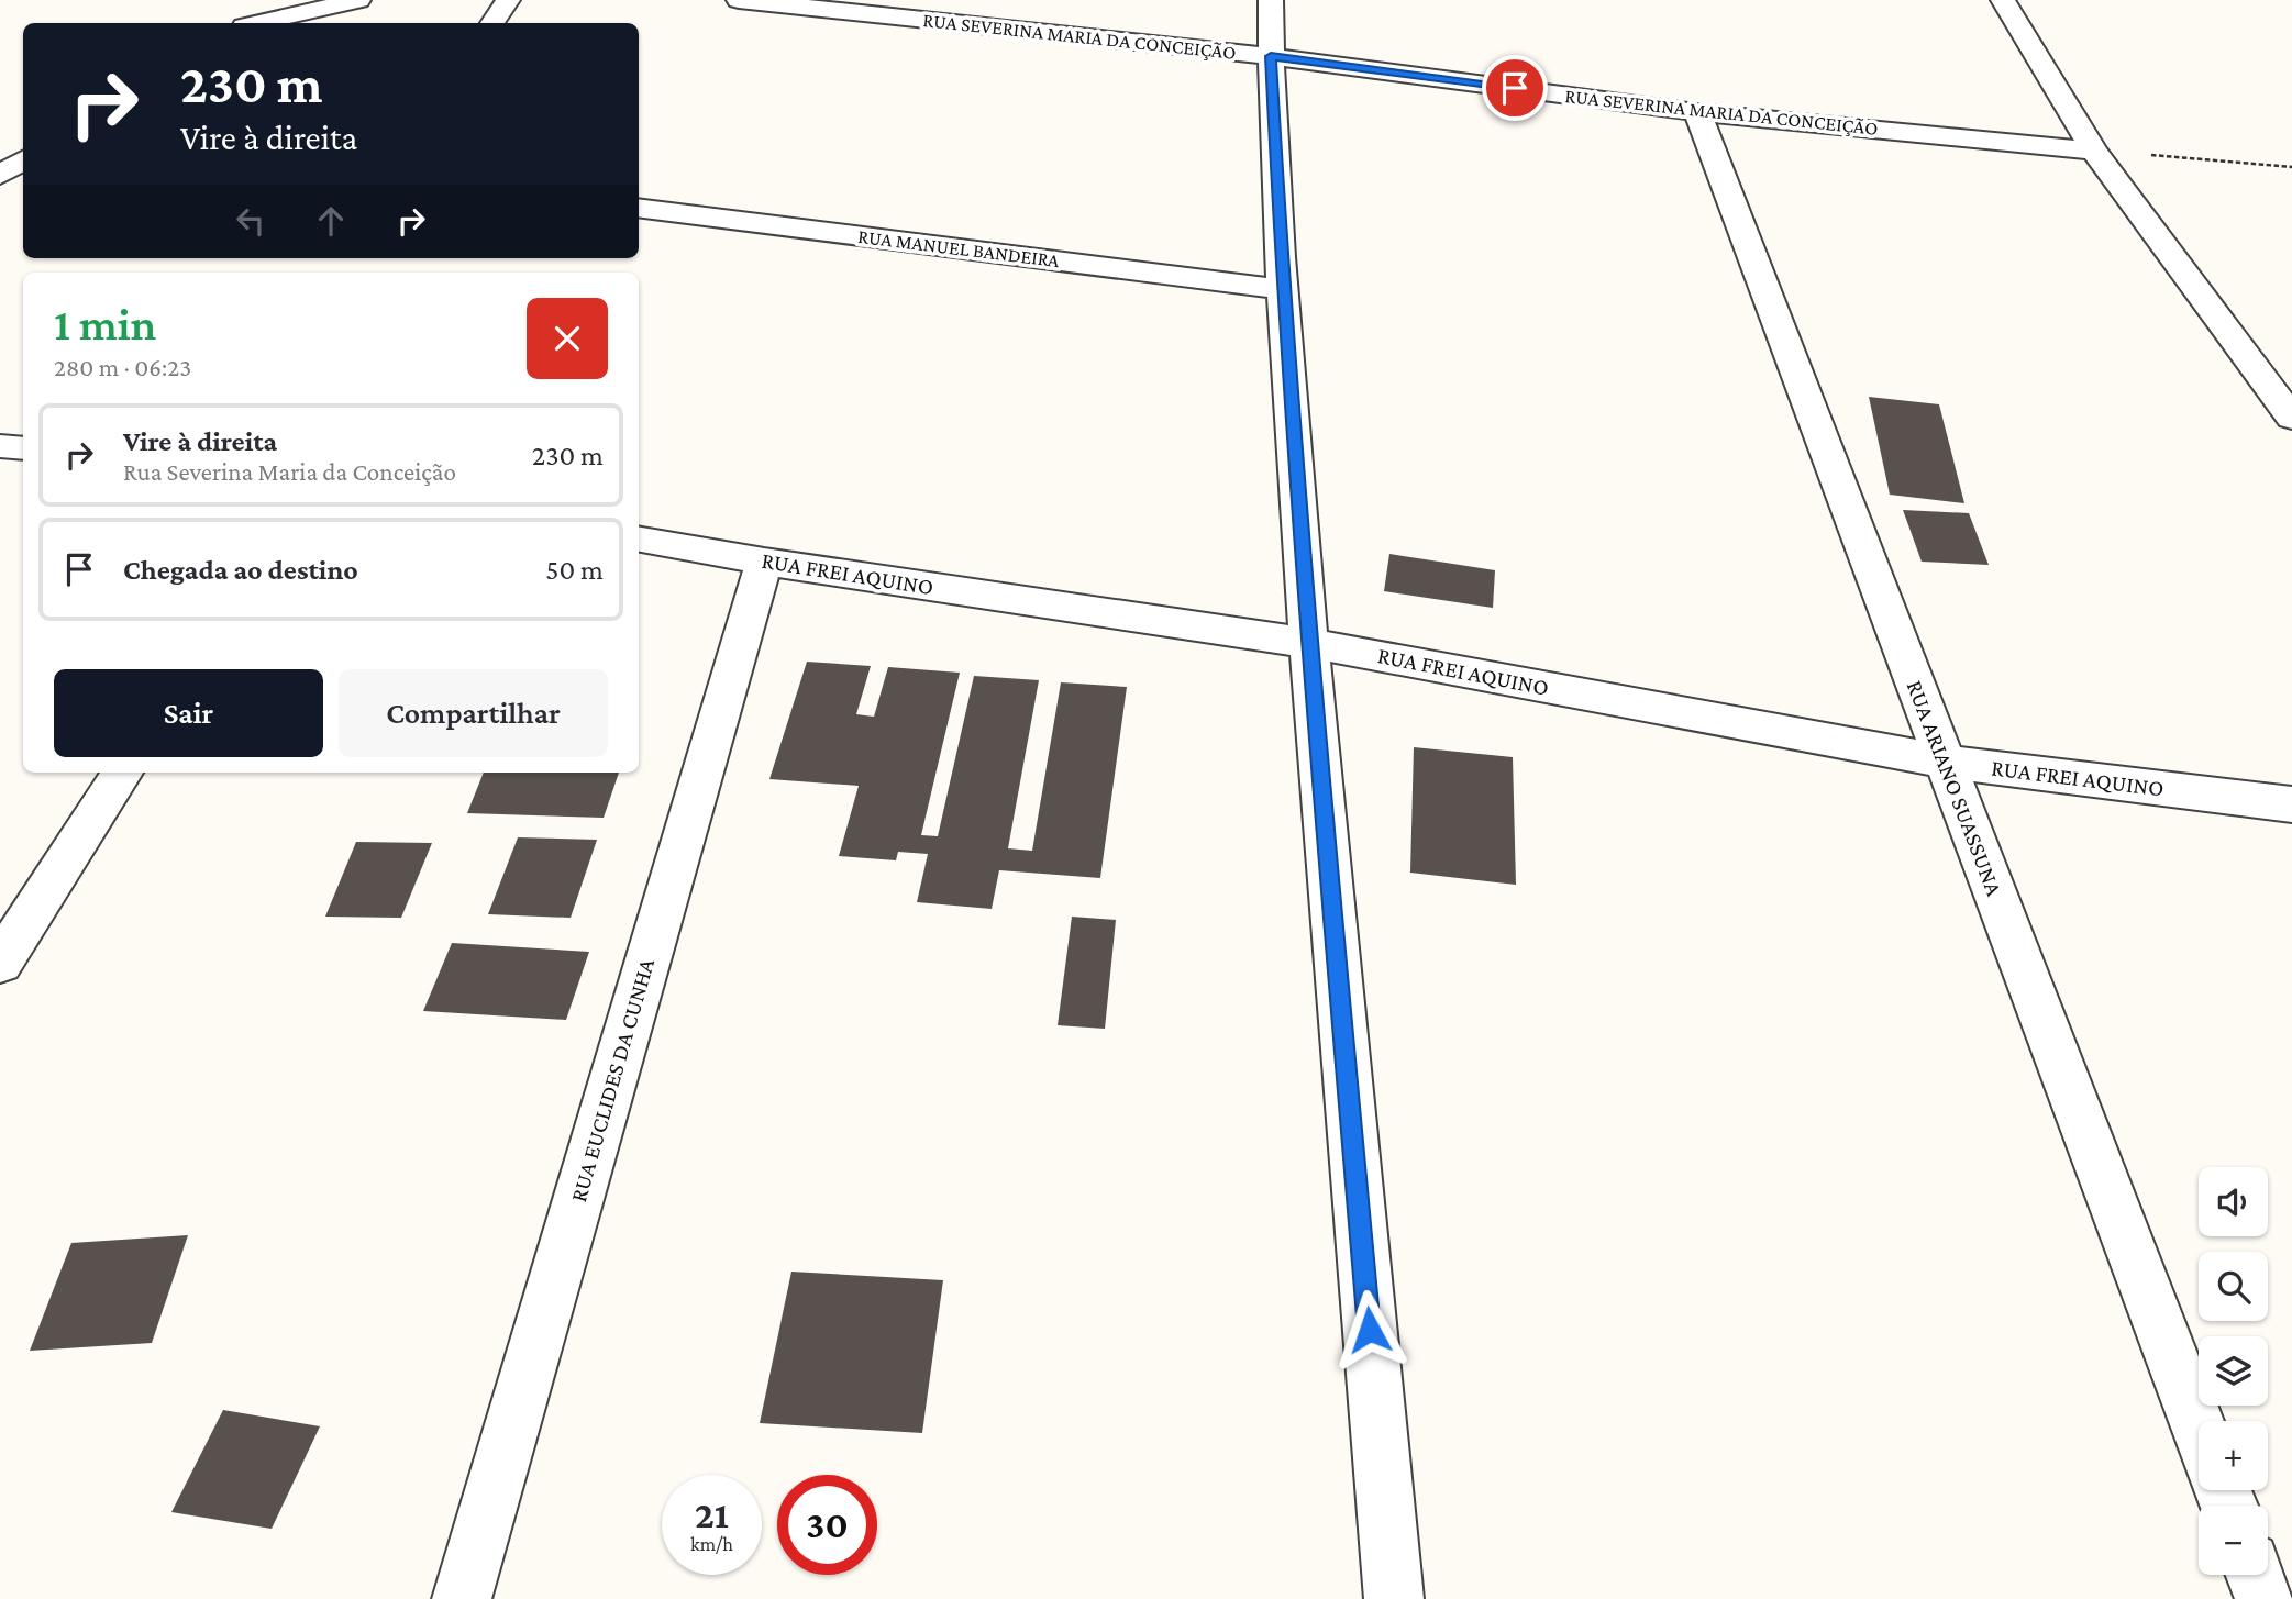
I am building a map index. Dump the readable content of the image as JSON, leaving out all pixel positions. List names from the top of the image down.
{
  "streets": {
    "street": [
      "RUA SEVERINA MARIA DA CONCEIÇÃO",
      "RUA MANUEL BANDEIRA",
      "RUA FREI AQUINO",
      "RUA ARIANO SUASSUNA",
      "RUA EUCLIDES DA CUNHA"
    ]
  },
  "crossings": [
    ["RUA SEVERINA MARIA DA CONCEIÇÃO", "RUA ARIANO SUASSUNA"],
    ["RUA FREI AQUINO", "RUA ARIANO SUASSUNA"],
    ["RUA FREI AQUINO", "RUA EUCLIDES DA CUNHA"]
  ],
  "page": {
    "turn": ["230 m", "Vire à direita"],
    "heading": ["1 min", "280 m · 06:23"],
    "list": [
      {
        "name": "Vire à direita",
        "note": "Rua Severina Maria da Conceição",
        "value": "230 m"
      },
      {
        "name": "Chegada ao destino",
        "value": "50 m"
      }
    ],
    "buttons": ["Sair", "Compartilhar"],
    "map_buttons": ["+", "−"],
    "speed": "21 km/h",
    "limit": "30"
  }
}
